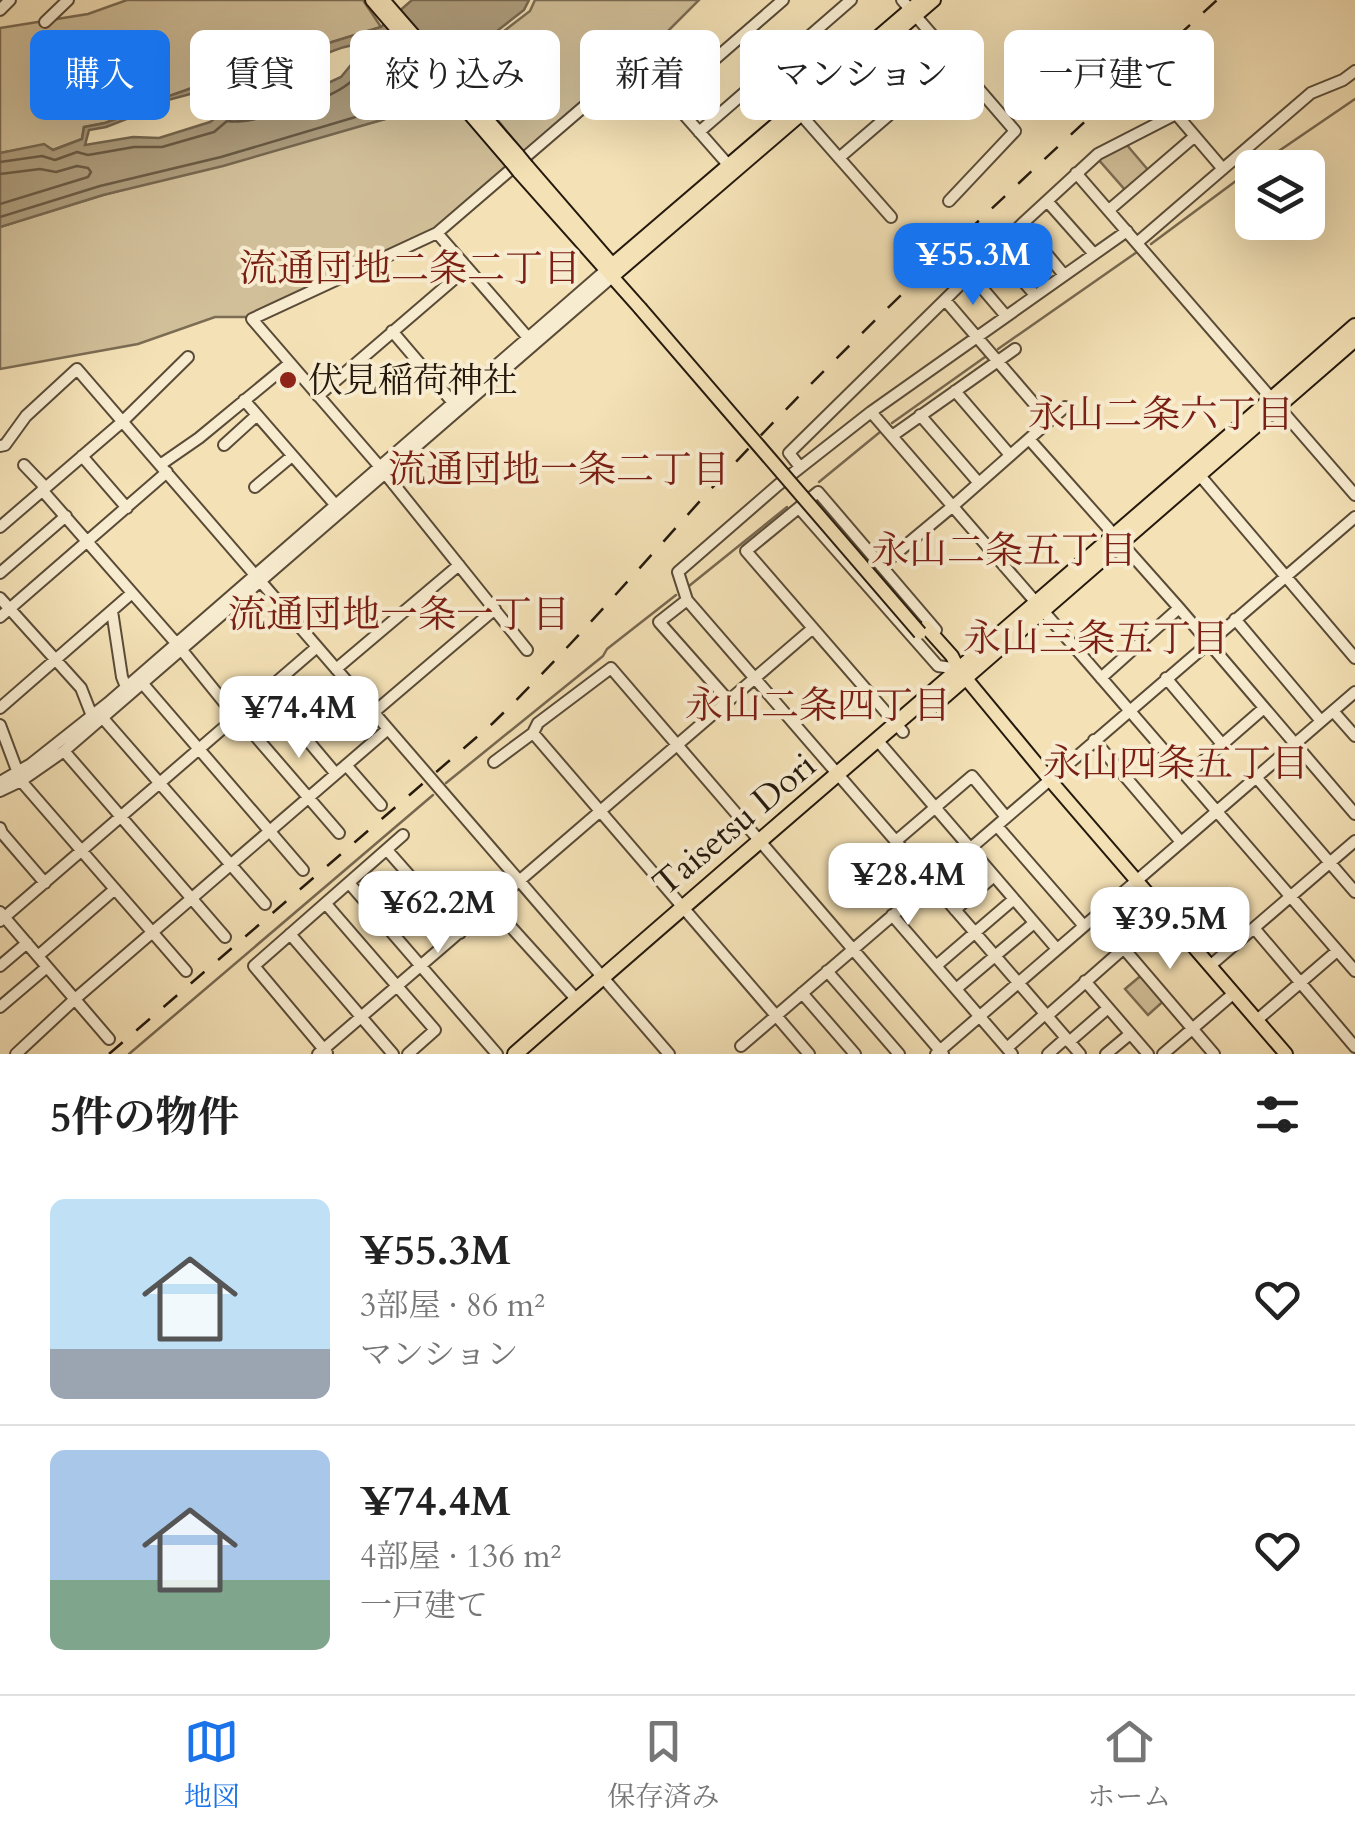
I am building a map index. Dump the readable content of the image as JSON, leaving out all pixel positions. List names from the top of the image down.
{
  "streets": {
    "highway": ["Taisetsu Dori"]
  },
  "districts": [
    "流通団地二条二丁目",
    "永山二条六丁目",
    "流通団地一条二丁目",
    "永山二条五丁目",
    "流通団地一条一丁目",
    "永山三条五丁目",
    "永山二条四丁目",
    "永山四条五丁目"
  ],
  "places": ["伏見稲荷神社"],
  "page": {
    "chip": [
      "購入",
      "賃貸",
      "絞り込み",
      "新着",
      "マンション",
      "一戸建て"
    ],
    "price": [
      "¥55.3M",
      "¥74.4M",
      "¥28.4M",
      "¥62.2M",
      "¥39.5M"
    ],
    "heading": "5件の物件",
    "list": [
      {
        "name": "¥55.3M",
        "note": "3部屋 · 86 m² · マンション"
      },
      {
        "name": "¥74.4M",
        "note": "4部屋 · 136 m² · 一戸建て"
      }
    ],
    "tabs": ["地図", "保存済み", "ホーム"]
  }
}
